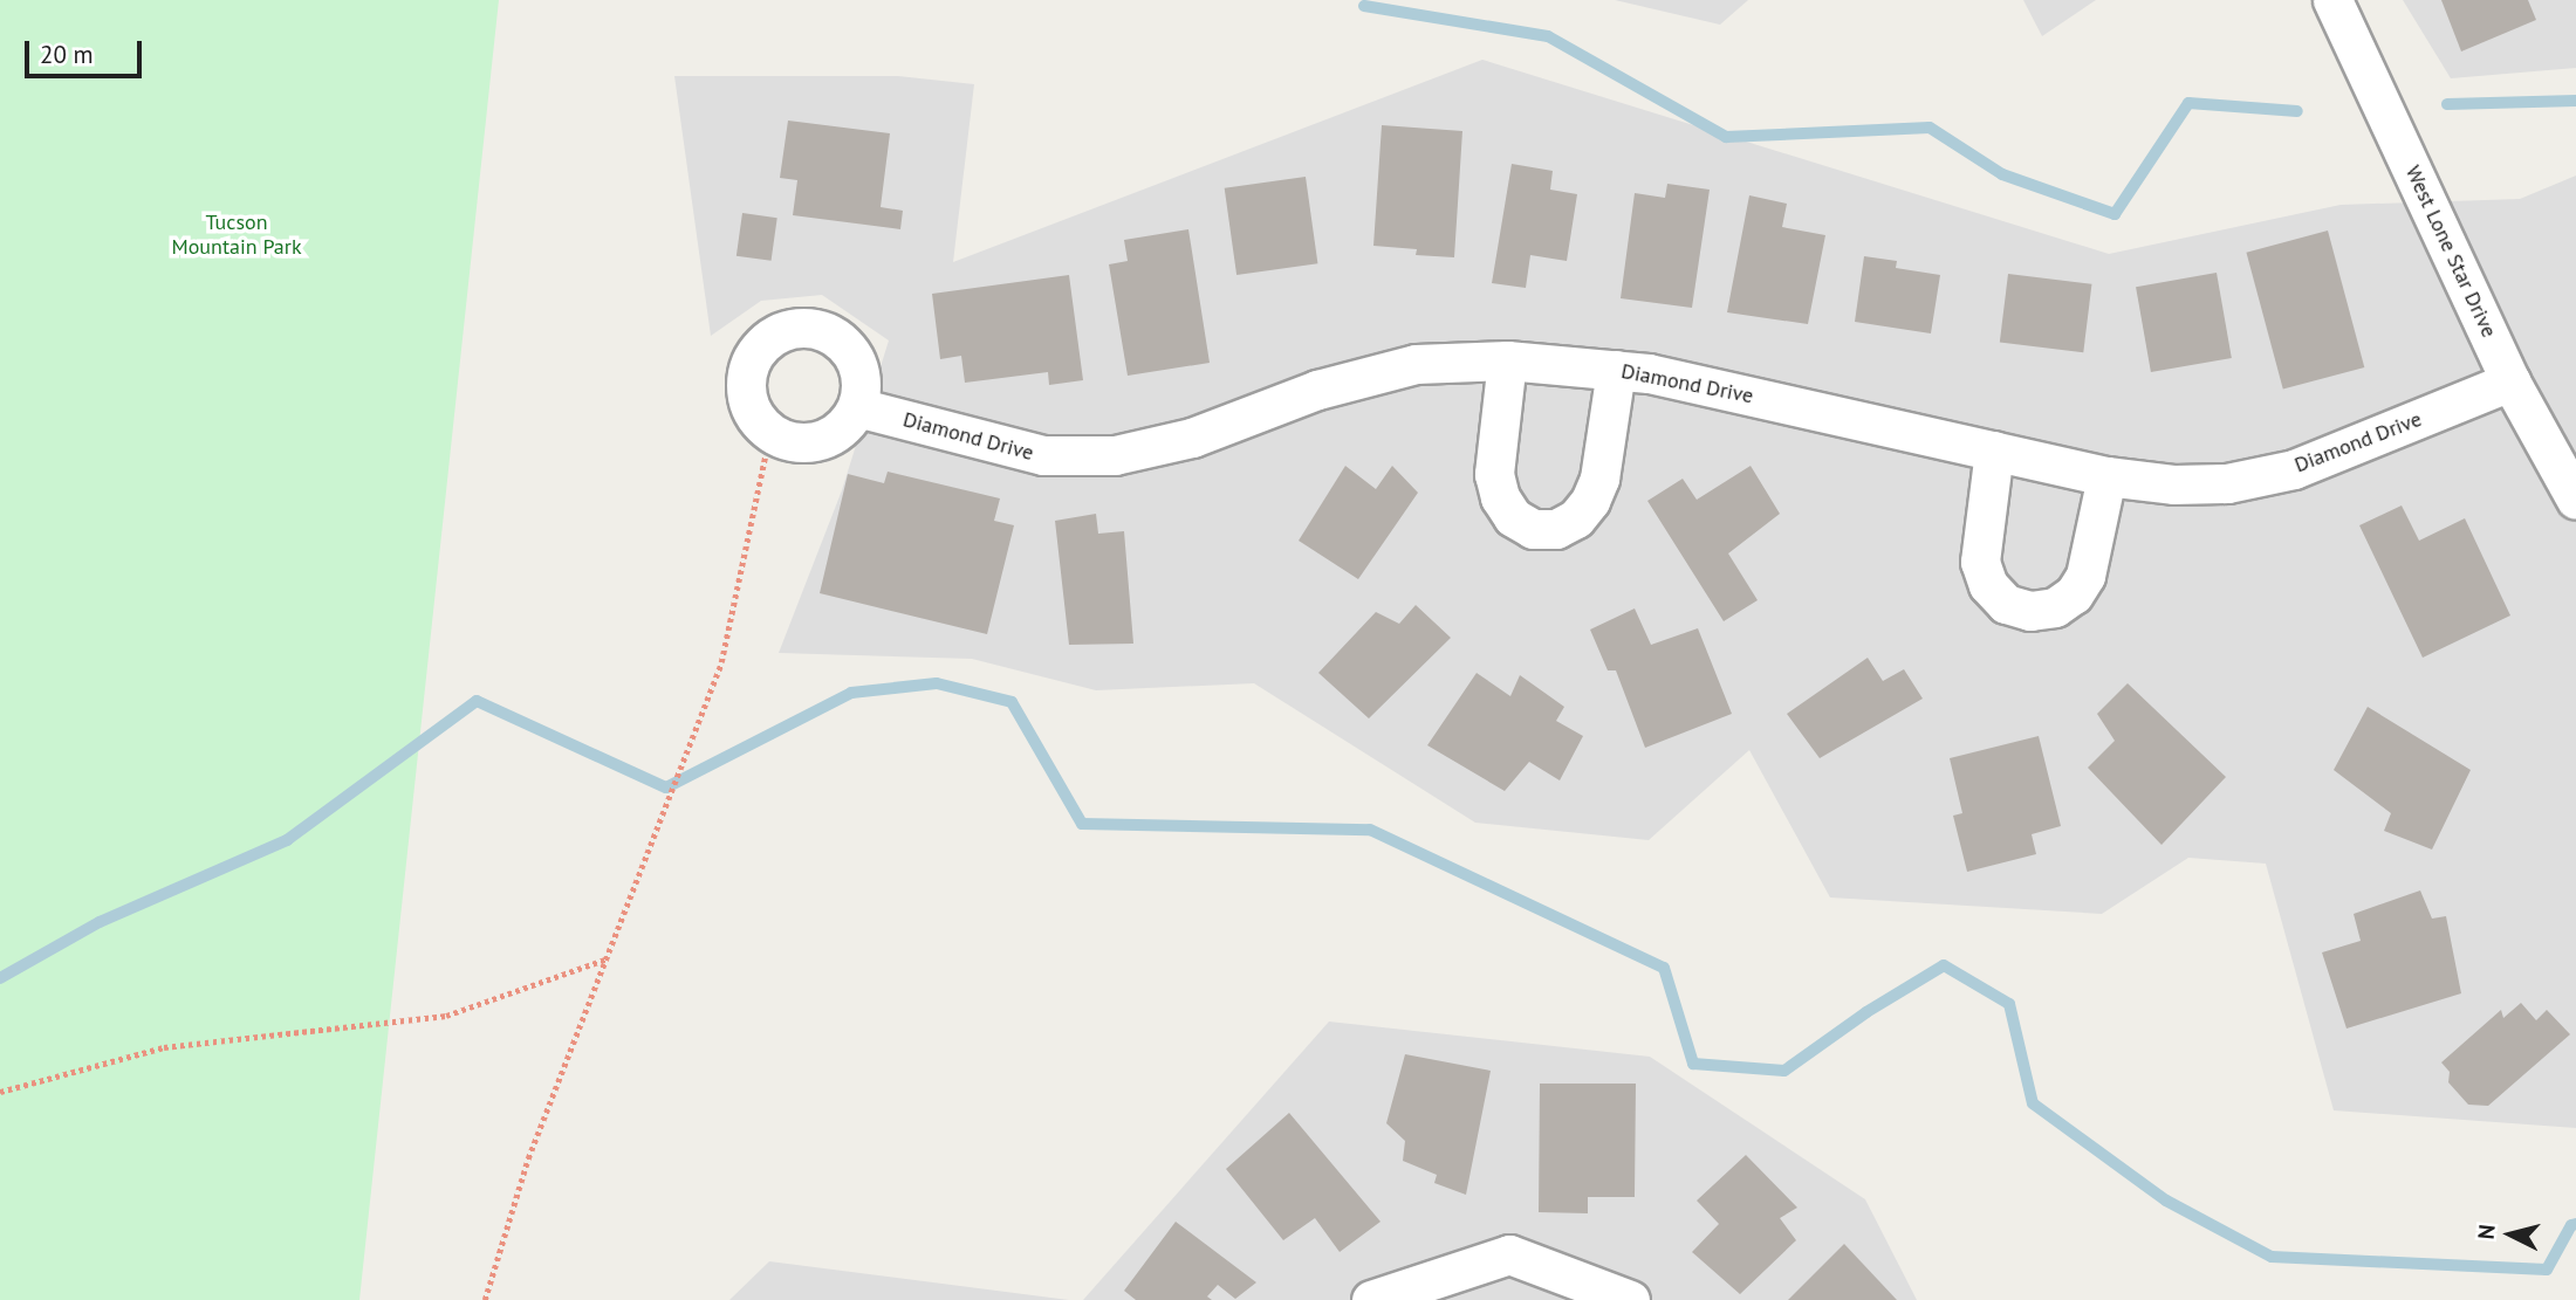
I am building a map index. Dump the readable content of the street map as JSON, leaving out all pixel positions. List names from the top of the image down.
{
  "streets": {
    "street": ["West Lone Star Drive", "Diamond Drive"]
  },
  "crossings": [
    ["West Lone Star Drive", "Diamond Drive"]
  ],
  "parks": ["Tucson Mountain Park"],
  "scale_bar": "20 m",
  "north": "left"
}
